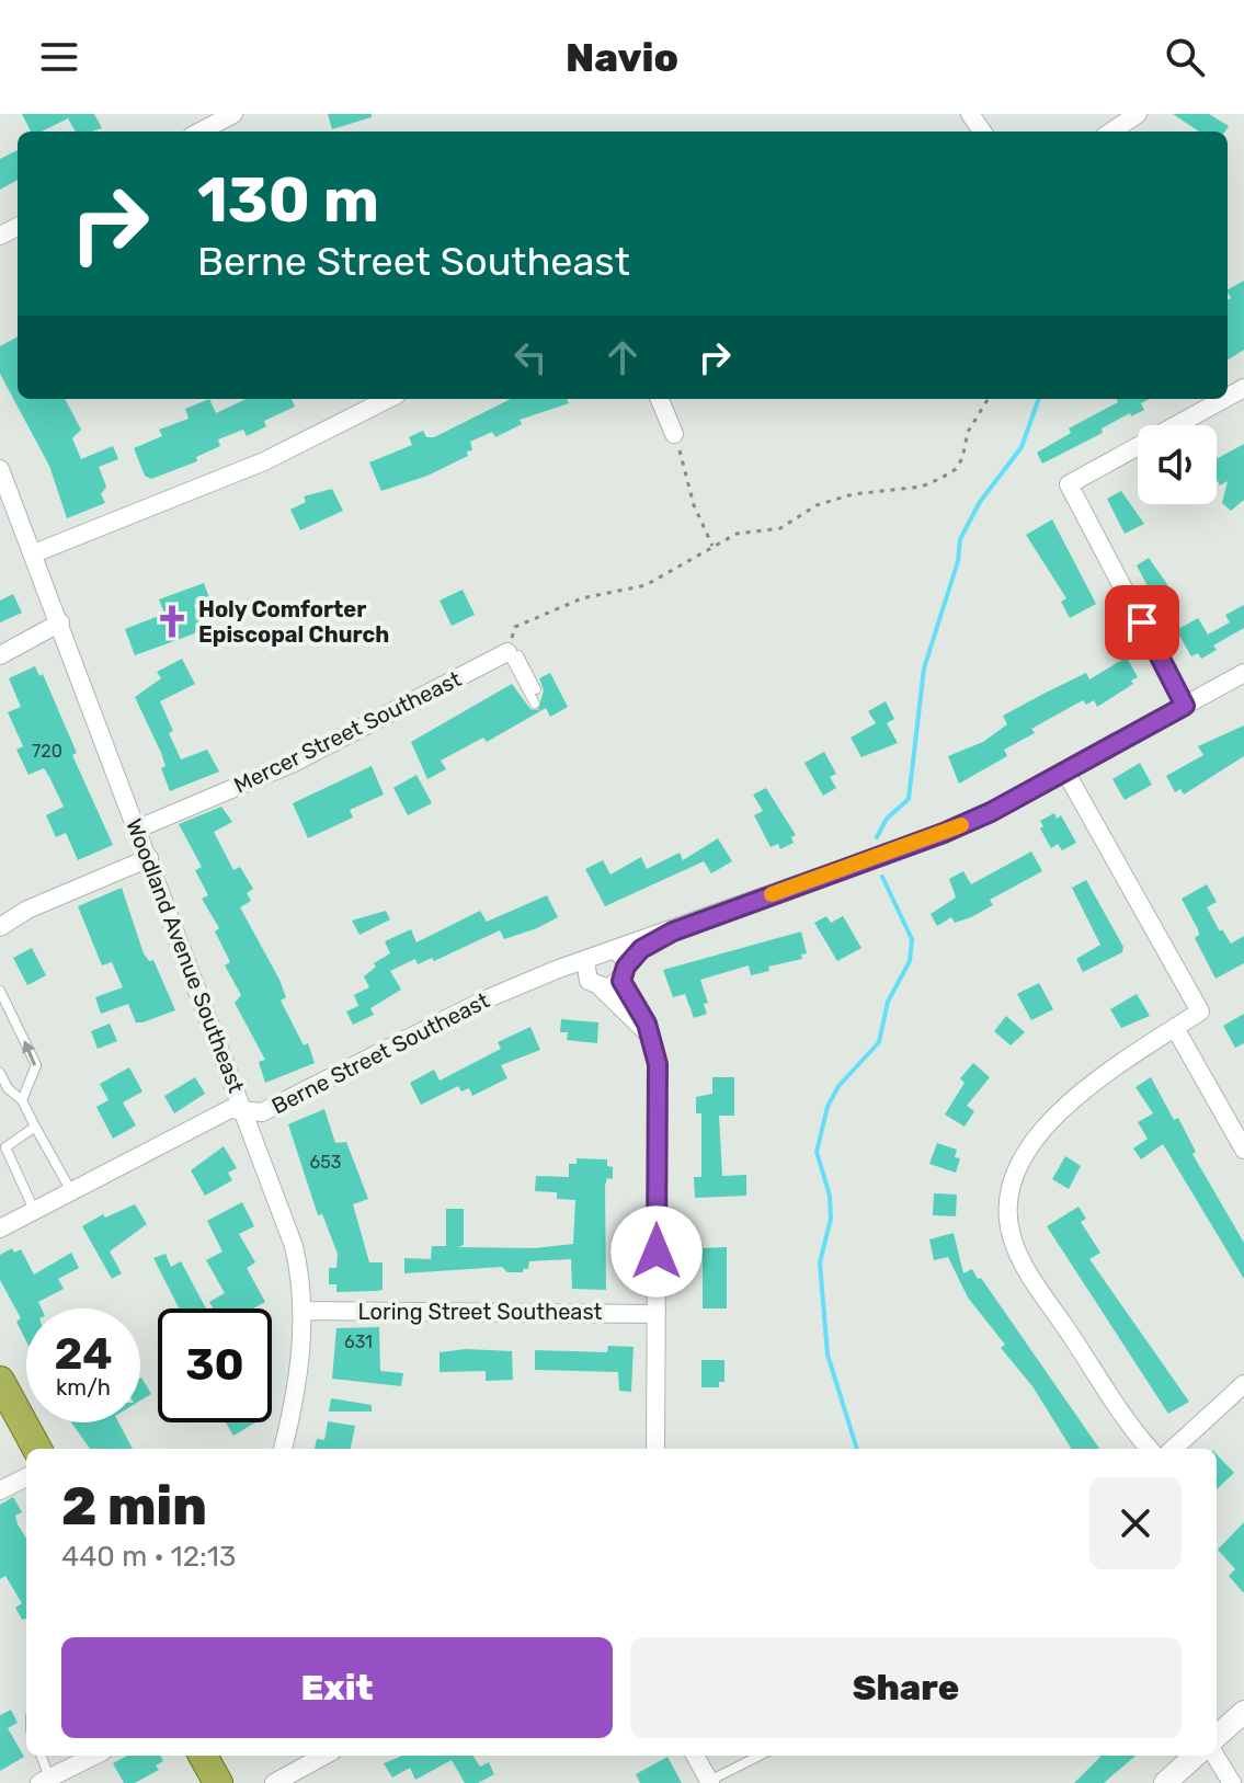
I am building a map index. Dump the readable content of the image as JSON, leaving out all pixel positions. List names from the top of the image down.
{
  "streets": {
    "street": [
      "Mercer Street Southeast",
      "Woodland Avenue Southeast",
      "Berne Street Southeast",
      "Loring Street Southeast"
    ]
  },
  "crossings": [
    ["Mercer Street Southeast", "Woodland Avenue Southeast"],
    ["Woodland Avenue Southeast", "Berne Street Southeast"],
    ["Woodland Avenue Southeast", "Loring Street Southeast"]
  ],
  "places": {
    "church": ["Holy Comforter Episcopal Church"]
  },
  "house_numbers": ["720", "653", "631"],
  "page": {
    "header": "Navio",
    "turn": ["130 m", "Berne Street Southeast"],
    "speed": "24 km/h",
    "limit": "30",
    "heading": ["2 min", "440 m · 12:13"],
    "buttons": ["Exit", "Share"]
  }
}
